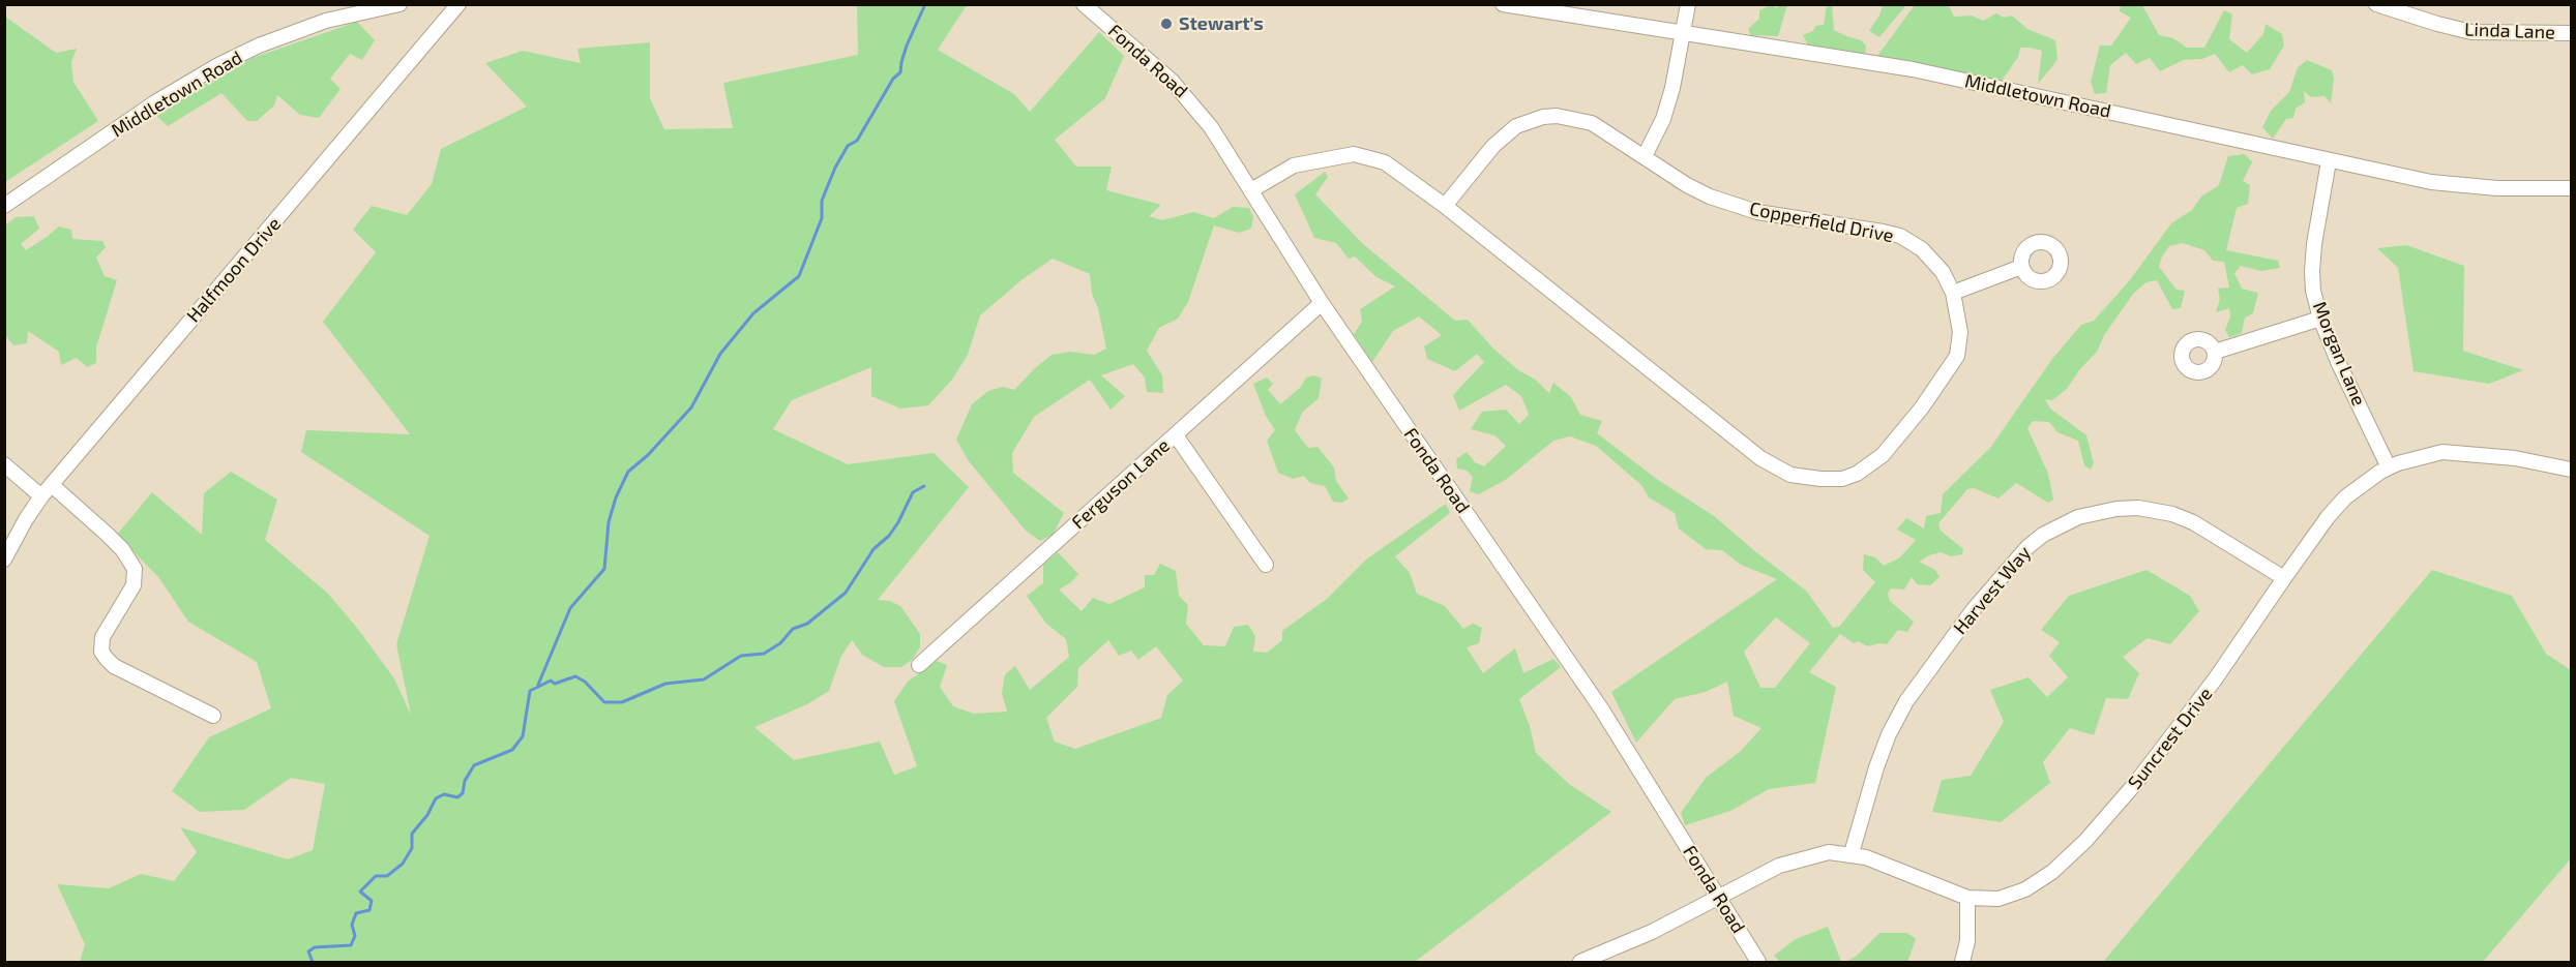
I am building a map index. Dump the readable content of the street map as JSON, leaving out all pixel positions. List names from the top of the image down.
{
  "streets": {
    "street": [
      "Linda Lane",
      "Fonda Road",
      "Middletown Road",
      "Copperfield Drive",
      "Halfmoon Drive",
      "Morgan Lane",
      "Ferguson Lane",
      "Harvest Way",
      "Suncrest Drive"
    ]
  },
  "crossings": [
    ["Fonda Road", "Copperfield Drive"],
    ["Fonda Road", "Ferguson Lane"],
    ["Fonda Road", "Suncrest Drive"],
    ["Middletown Road", "Morgan Lane"],
    ["Morgan Lane", "Suncrest Drive"],
    ["Harvest Way", "Suncrest Drive"]
  ],
  "places": ["Stewart's"]
}
